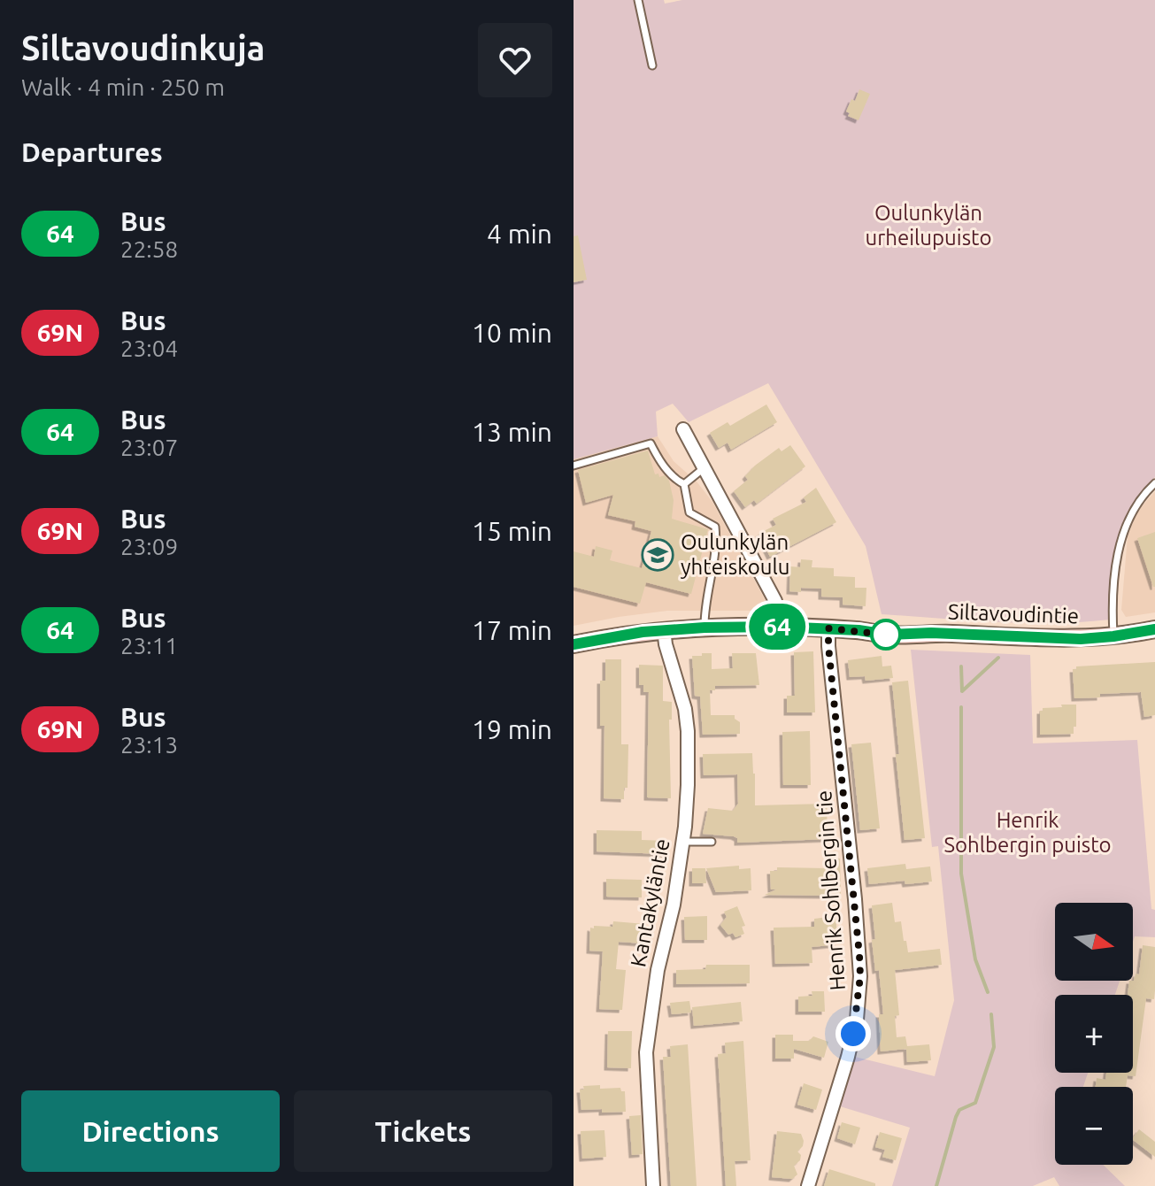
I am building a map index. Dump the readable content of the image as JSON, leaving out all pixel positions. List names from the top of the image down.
{
  "streets": {
    "main road": ["Siltavoudintie"],
    "street": ["Henrik Sohlbergin tie", "Kantakyläntie"]
  },
  "crossings": [
    ["Siltavoudintie", "Henrik Sohlbergin tie"],
    ["Siltavoudintie", "Kantakyläntie"]
  ],
  "parks": ["Oulunkylän urheilupuisto", "Henrik Sohlbergin puisto"],
  "places": {
    "school or university": ["Oulunkylän yhteiskoulu"]
  },
  "lines": ["bus line 64"],
  "north": "right",
  "page": {
    "heading": [
      ["Siltavoudinkuja", "Walk · 4 min · 250 m"],
      "Departures"
    ],
    "on_map": "64",
    "list": [
      {
        "mark": "64",
        "name": "Bus",
        "note": "22:58",
        "value": "4 min"
      },
      {
        "mark": "69N",
        "name": "Bus",
        "note": "23:04",
        "value": "10 min"
      },
      {
        "mark": "64",
        "name": "Bus",
        "note": "23:07",
        "value": "13 min"
      },
      {
        "mark": "69N",
        "name": "Bus",
        "note": "23:09",
        "value": "15 min"
      },
      {
        "mark": "64",
        "name": "Bus",
        "note": "23:11",
        "value": "17 min"
      },
      {
        "mark": "69N",
        "name": "Bus",
        "note": "23:13",
        "value": "19 min"
      }
    ],
    "map_buttons": ["+", "−"],
    "buttons": ["Directions", "Tickets"]
  }
}
